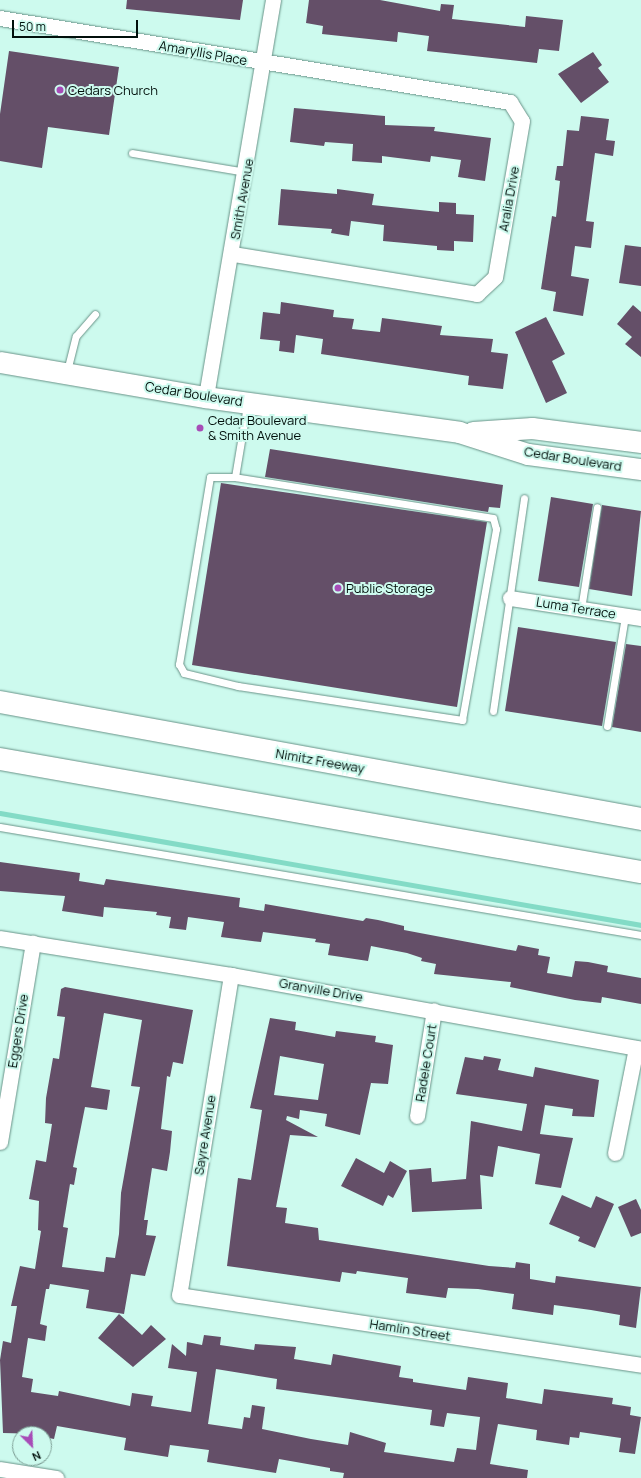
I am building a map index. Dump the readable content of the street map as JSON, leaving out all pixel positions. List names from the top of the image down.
{
  "streets": {
    "highway": ["Nimitz Freeway"],
    "main road": ["Cedar Boulevard"],
    "street": [
      "Amaryllis Place",
      "Smith Avenue",
      "Aralia Drive",
      "Luma Terrace",
      "Granville Drive",
      "Eggers Drive",
      "Radele Court",
      "Sayre Avenue",
      "Hamlin Street"
    ]
  },
  "crossings": [
    ["Amaryllis Place", "Smith Avenue"],
    ["Amaryllis Place", "Aralia Drive"],
    ["Smith Avenue", "Aralia Drive"],
    ["Smith Avenue", "Cedar Boulevard"],
    ["Granville Drive", "Eggers Drive"],
    ["Granville Drive", "Radele Court"],
    ["Granville Drive", "Sayre Avenue"],
    ["Sayre Avenue", "Hamlin Street"]
  ],
  "places": ["Cedars Church", "Cedar Boulevard & Smith Avenue", "Public Storage"],
  "scale_bar": "50 m",
  "north": "bottom right"
}
